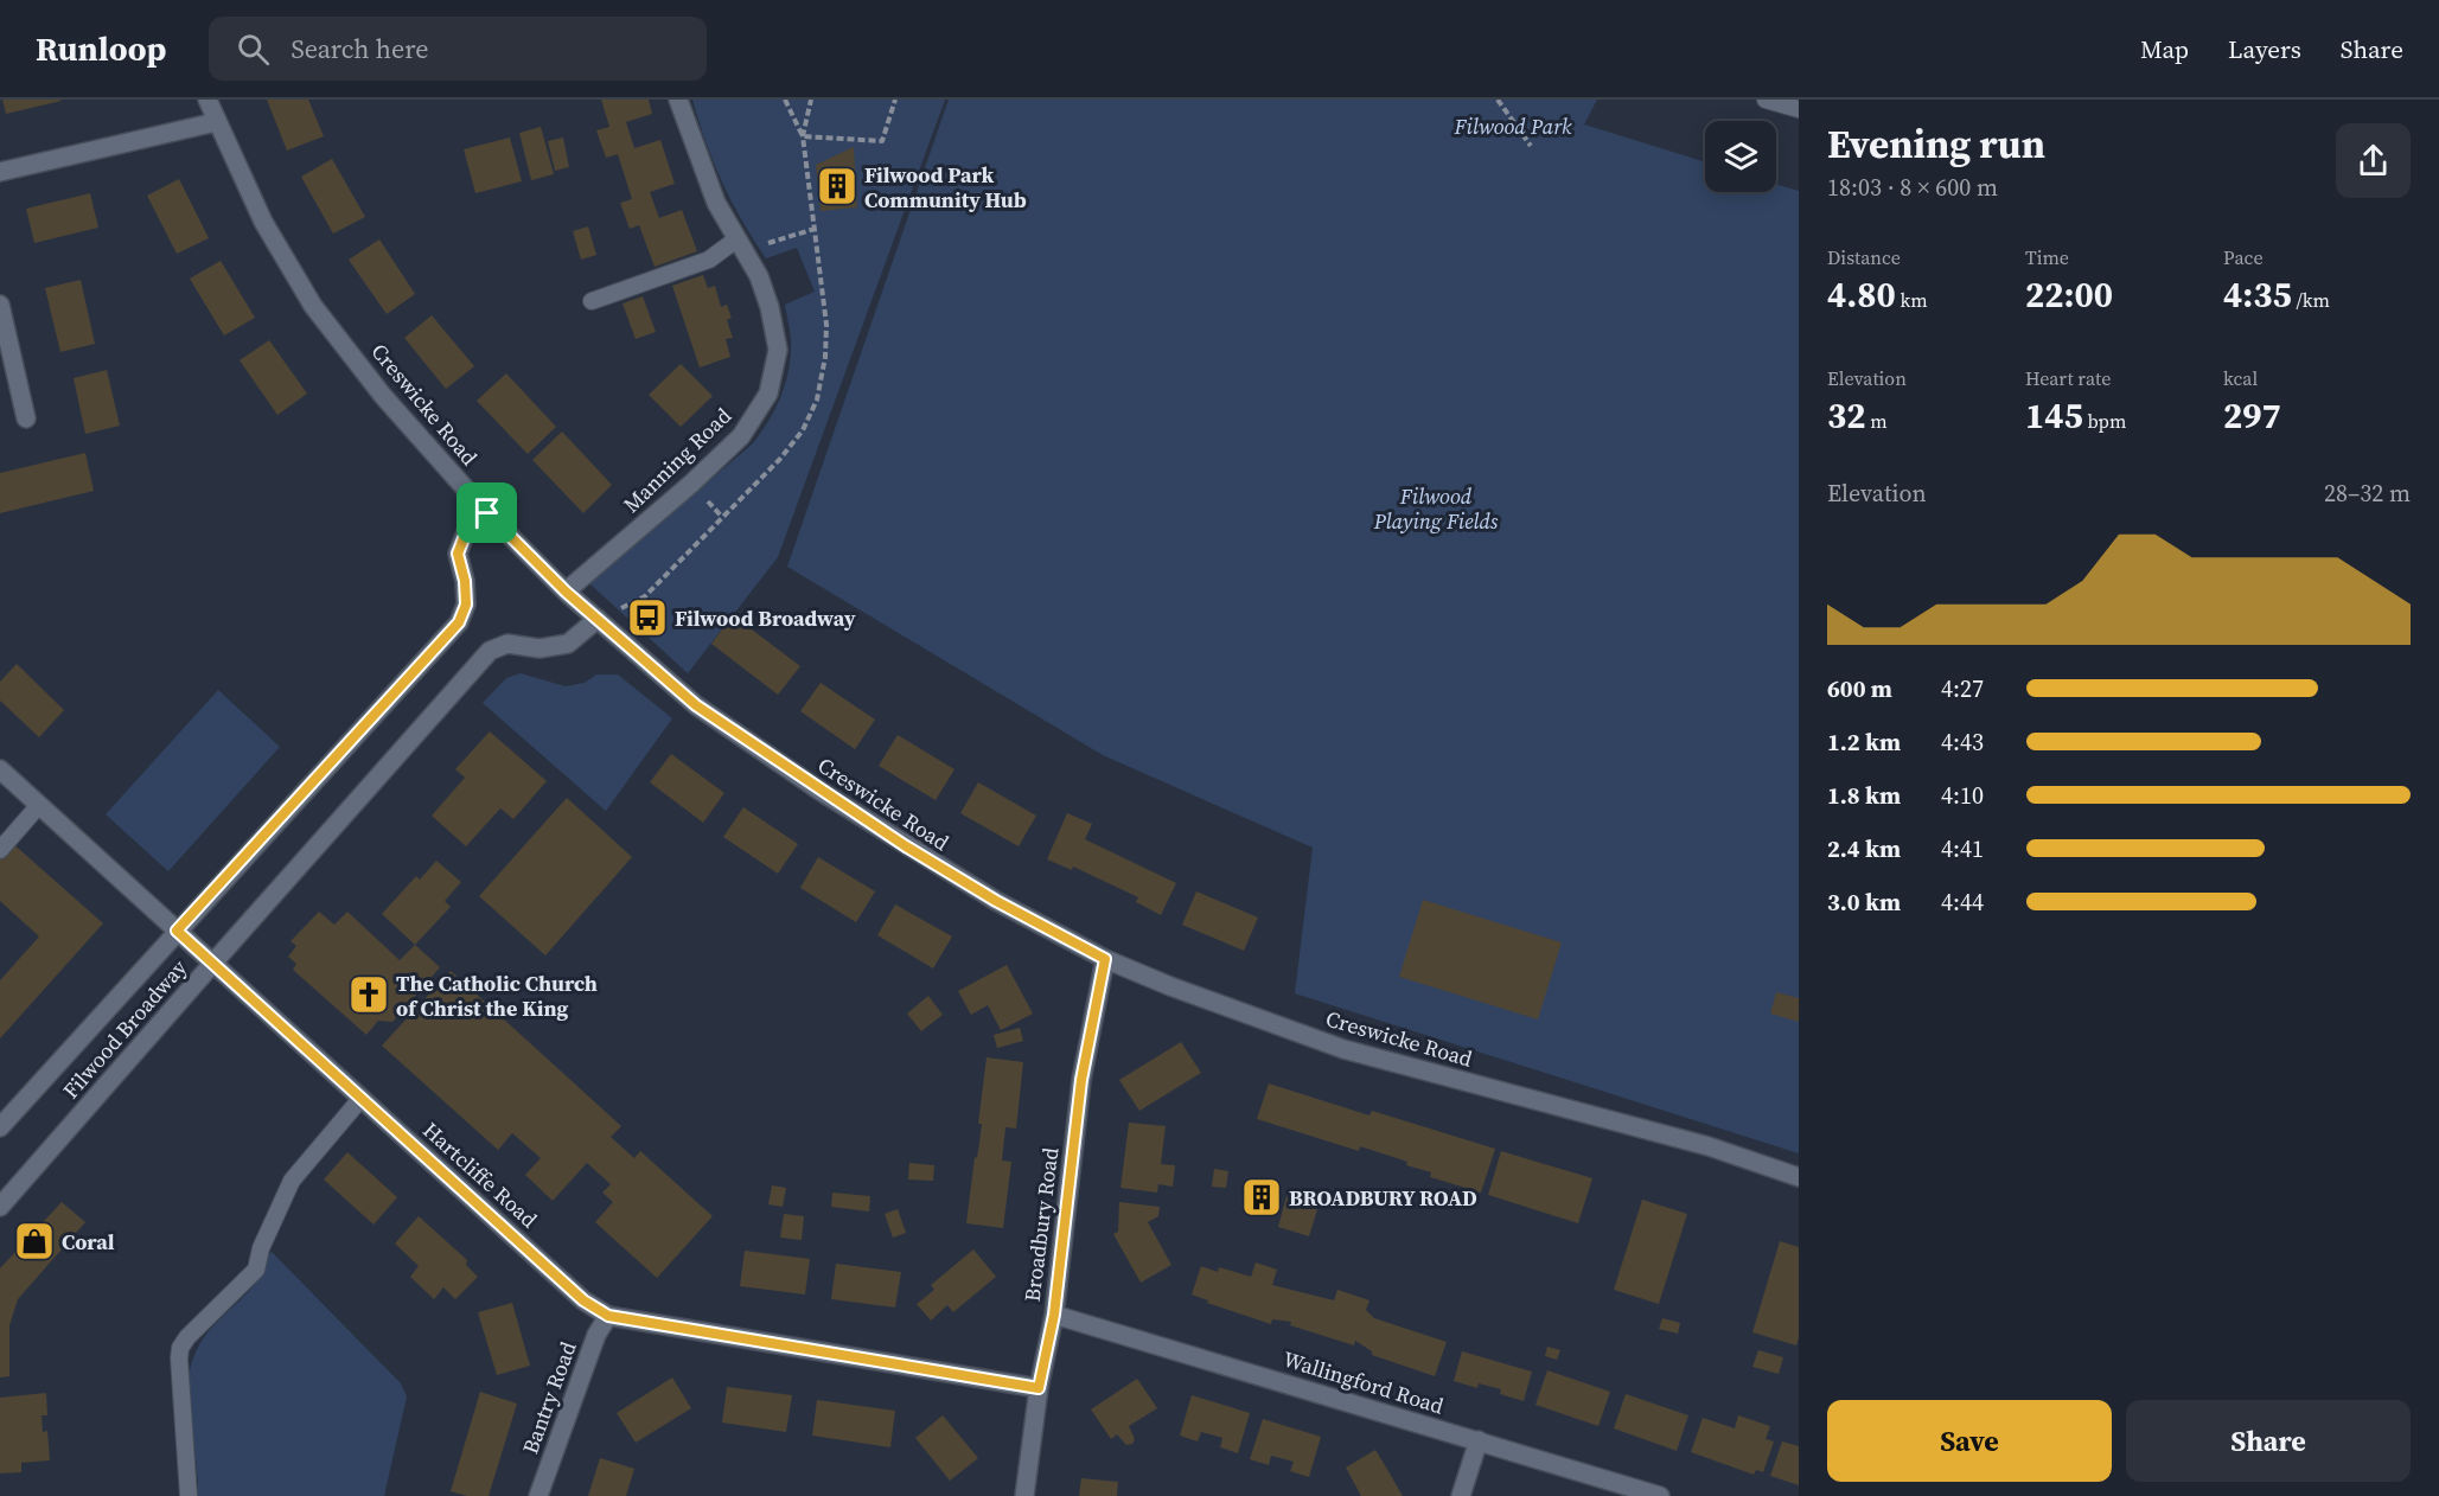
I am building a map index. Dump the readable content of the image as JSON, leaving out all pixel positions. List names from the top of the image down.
{
  "streets": {
    "street": [
      "Creswicke Road",
      "Manning Road",
      "Filwood Broadway",
      "Hartcliffe Road",
      "Broadbury Road",
      "Wallingford Road",
      "Bantry Road"
    ]
  },
  "crossings": [
    ["Creswicke Road", "Manning Road"],
    ["Creswicke Road", "Filwood Broadway"],
    ["Creswicke Road", "Broadbury Road"],
    ["Filwood Broadway", "Hartcliffe Road"],
    ["Hartcliffe Road", "Broadbury Road"],
    ["Hartcliffe Road", "Bantry Road"],
    ["Broadbury Road", "Wallingford Road"]
  ],
  "parks": ["Filwood Park", "Filwood Playing Fields"],
  "places": {
    "building": ["Filwood Park Community Hub", "BROADBURY ROAD"],
    "bus stop": ["Filwood Broadway"],
    "church": ["The Catholic Church of Christ the King"],
    "shop": ["Coral"]
  },
  "page": {
    "header": "Runloop",
    "search": "Search here",
    "nav": ["Map", "Layers", "Share"],
    "heading": ["Evening run", "18:03 · 8 × 600 m"],
    "stats": [
      ["Distance", "4.80 km"],
      ["Time", "22:00"],
      ["Pace", "4:35 /km"],
      ["Elevation", "32 m"],
      ["Heart rate", "145 bpm"],
      ["kcal", "297"]
    ],
    "chart": ["Elevation", "28–32 m"],
    "list": [
      {
        "name": "600 m",
        "note": "4:27"
      },
      {
        "name": "1.2 km",
        "note": "4:43"
      },
      {
        "name": "1.8 km",
        "note": "4:10"
      },
      {
        "name": "2.4 km",
        "note": "4:41"
      },
      {
        "name": "3.0 km",
        "note": "4:44"
      }
    ],
    "buttons": ["Save", "Share"]
  }
}
